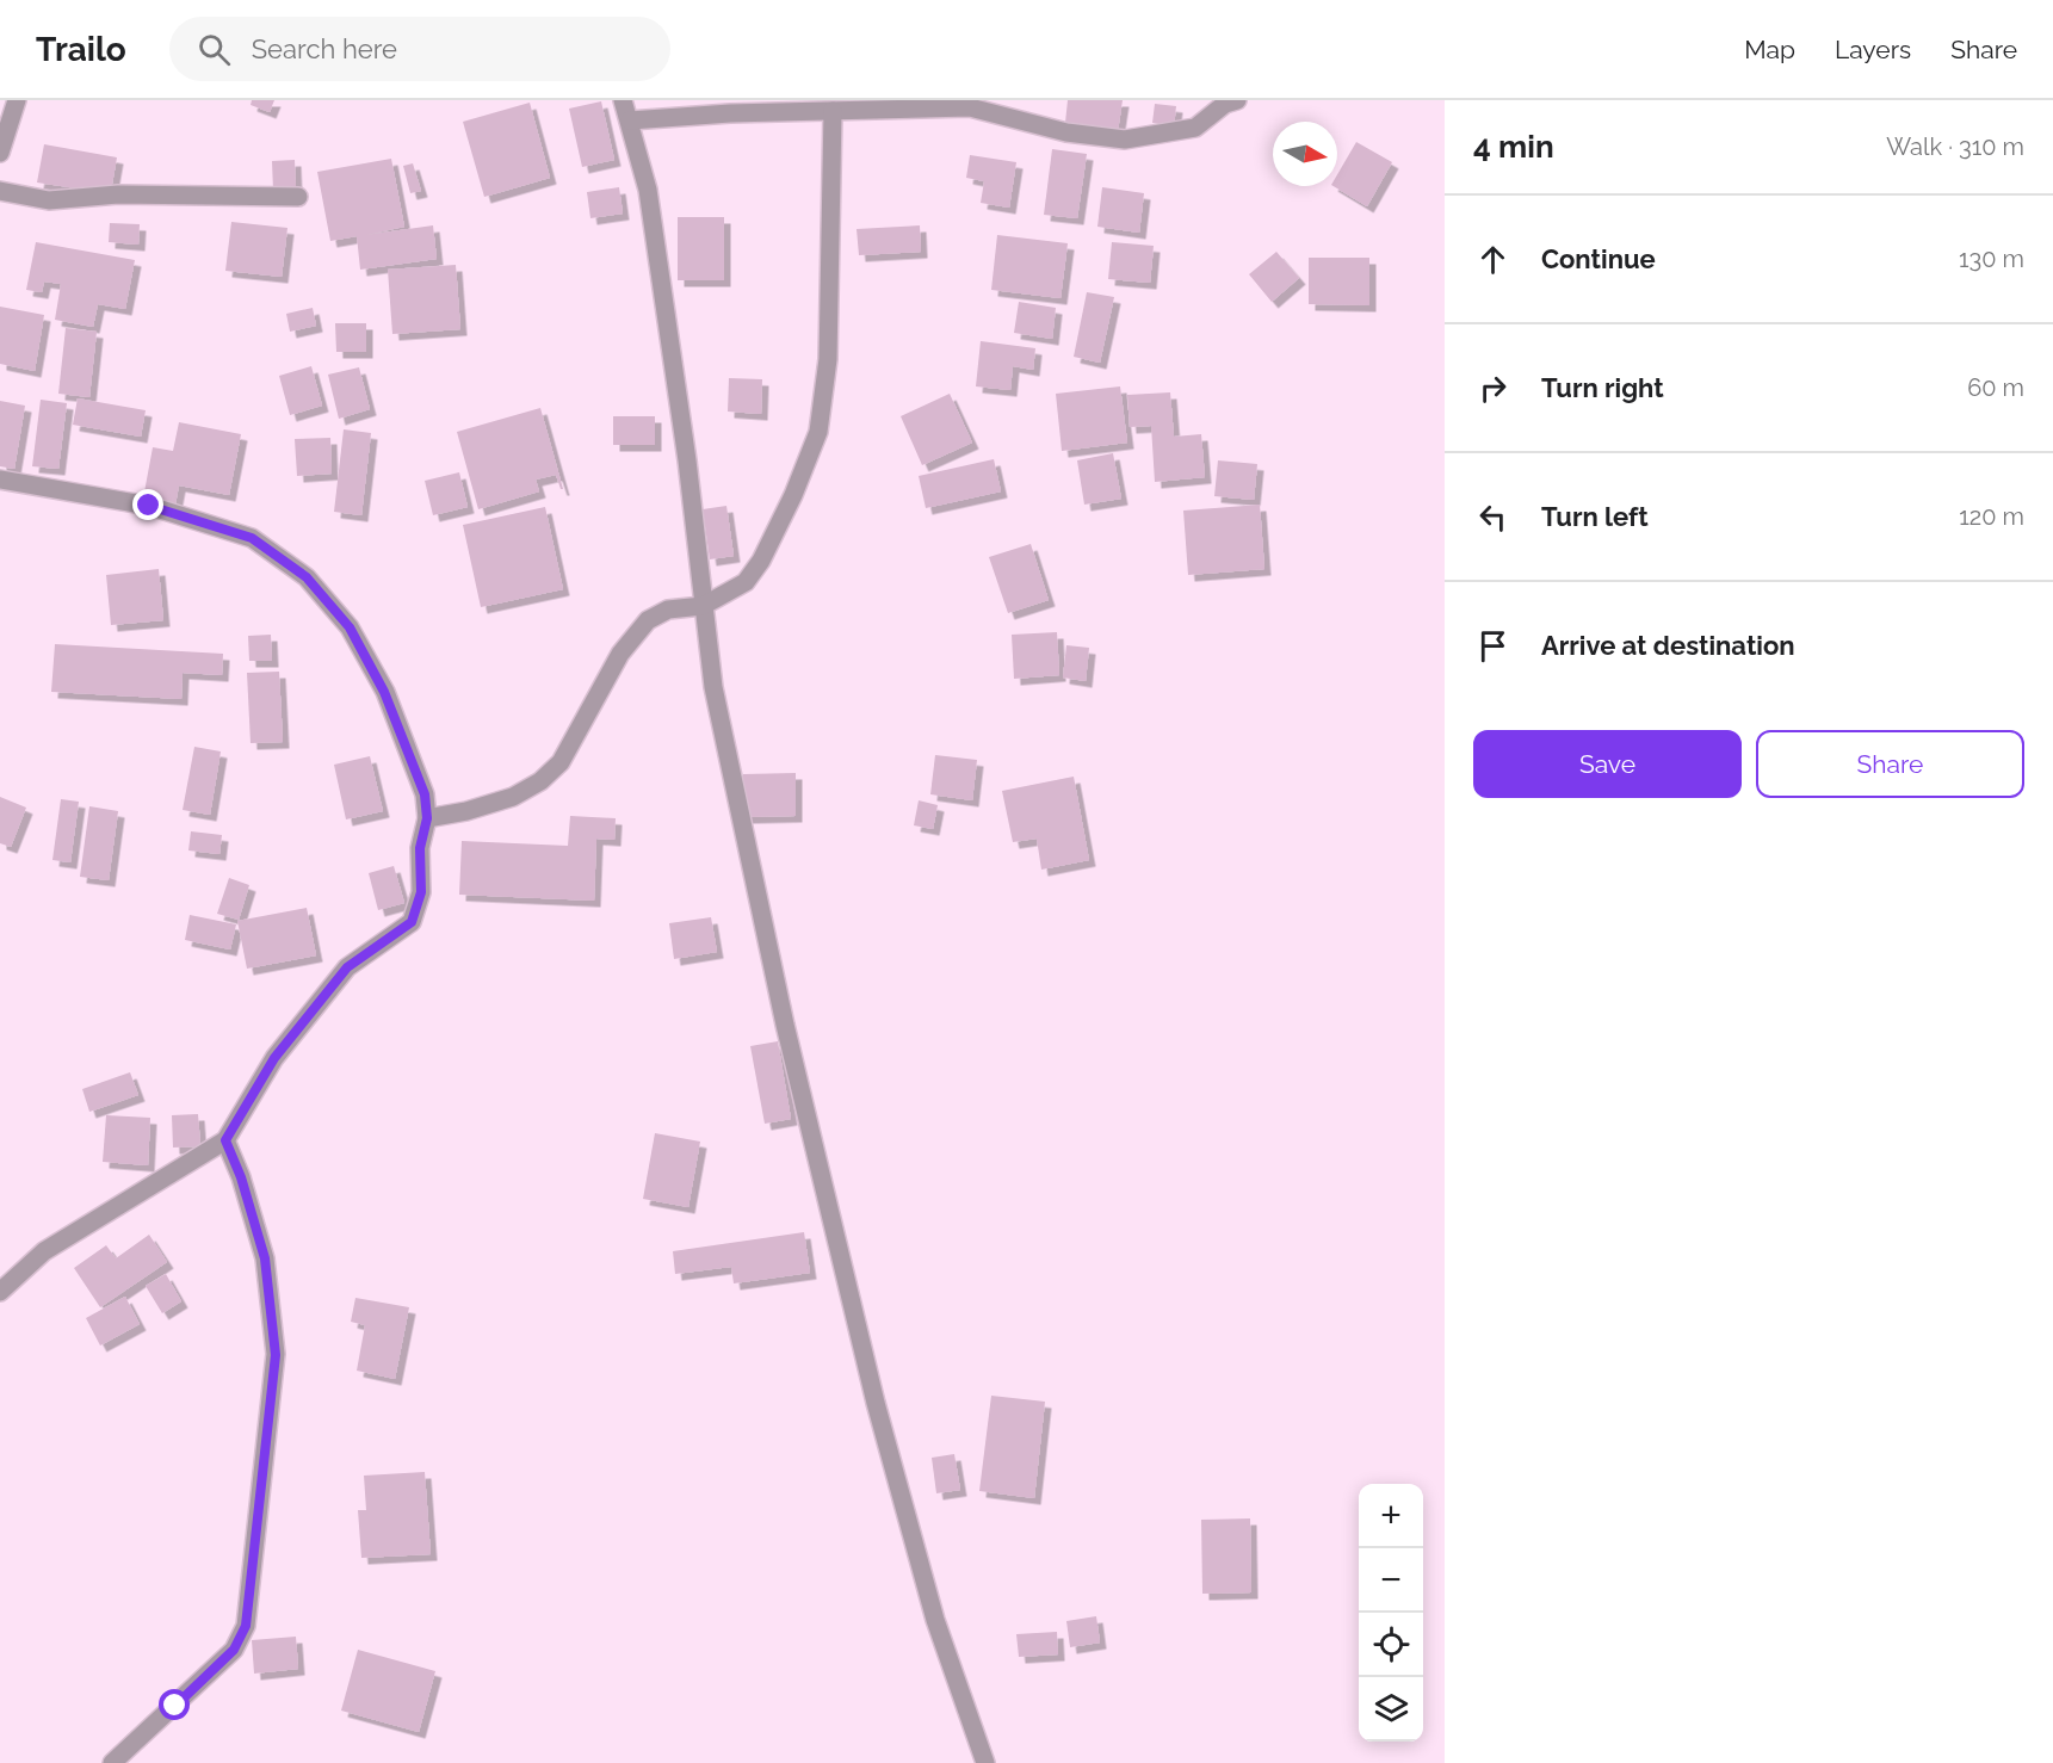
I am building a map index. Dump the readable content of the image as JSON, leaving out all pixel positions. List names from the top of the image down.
{
  "north": "right",
  "page": {
    "header": "Trailo",
    "search": "Search here",
    "nav": ["Map", "Layers", "Share"],
    "heading": ["4 min", "Walk · 310 m"],
    "list": [
      ["Continue", "130 m"],
      ["Turn right", "60 m"],
      ["Turn left", "120 m"],
      "Arrive at destination"
    ],
    "buttons": ["Save", "Share"],
    "map_buttons": ["+", "−"]
  }
}
